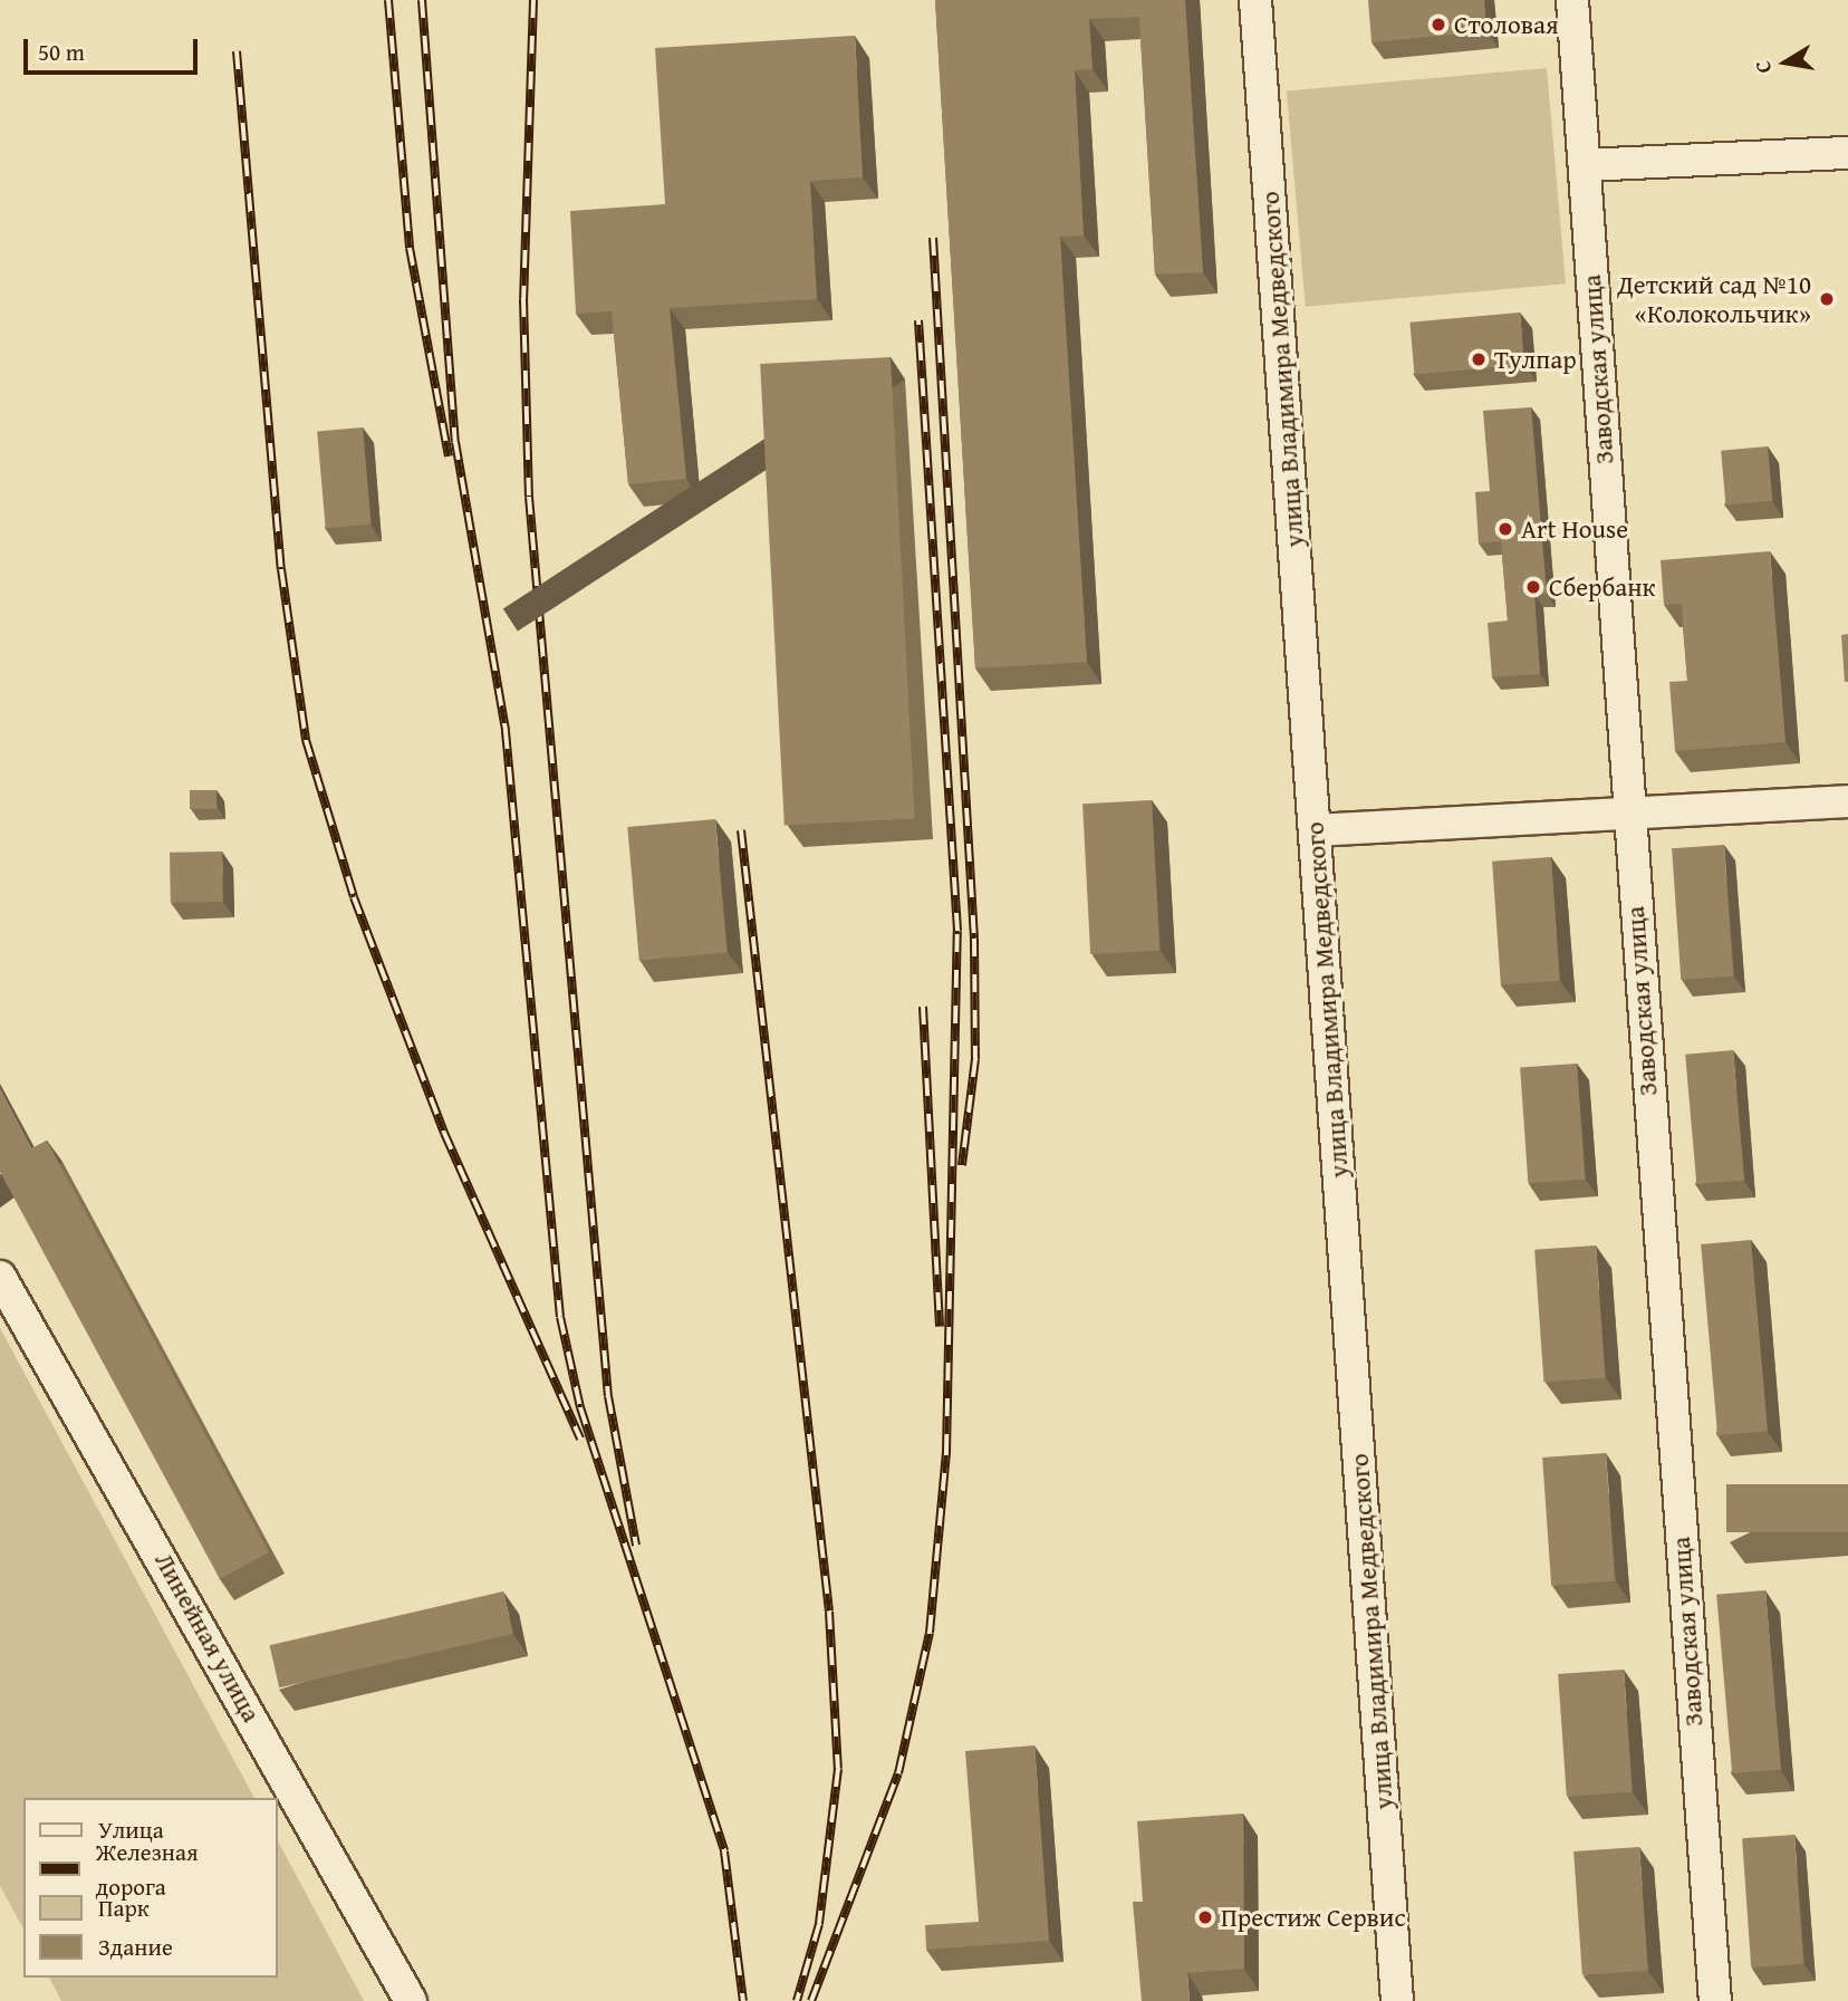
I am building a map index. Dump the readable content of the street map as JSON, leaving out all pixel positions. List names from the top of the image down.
{
  "streets": {
    "street": ["улица Владимира Медведского", "Заводская улица", "Линейная улица"]
  },
  "places": [
    "Столовая",
    "Детский сад №10 «Колокольчик»",
    "Тулпар",
    "Art House",
    "Сбербанк",
    "Престиж Сервис"
  ],
  "legend": [
    "Улица",
    "Железная дорога",
    "Парк",
    "Здание"
  ],
  "scale_bar": "50 m",
  "north": "left"
}
